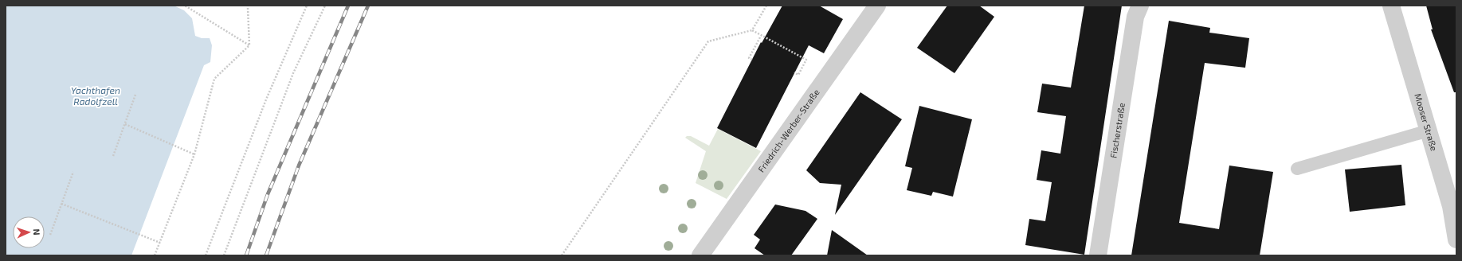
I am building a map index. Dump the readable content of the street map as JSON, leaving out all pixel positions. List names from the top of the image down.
{
  "streets": {
    "street": ["Mooser Straße", "Friedrich-Werber-Straße", "Fischerstraße"]
  },
  "water": ["Yachthafen Radolfzell"],
  "north": "right"
}
